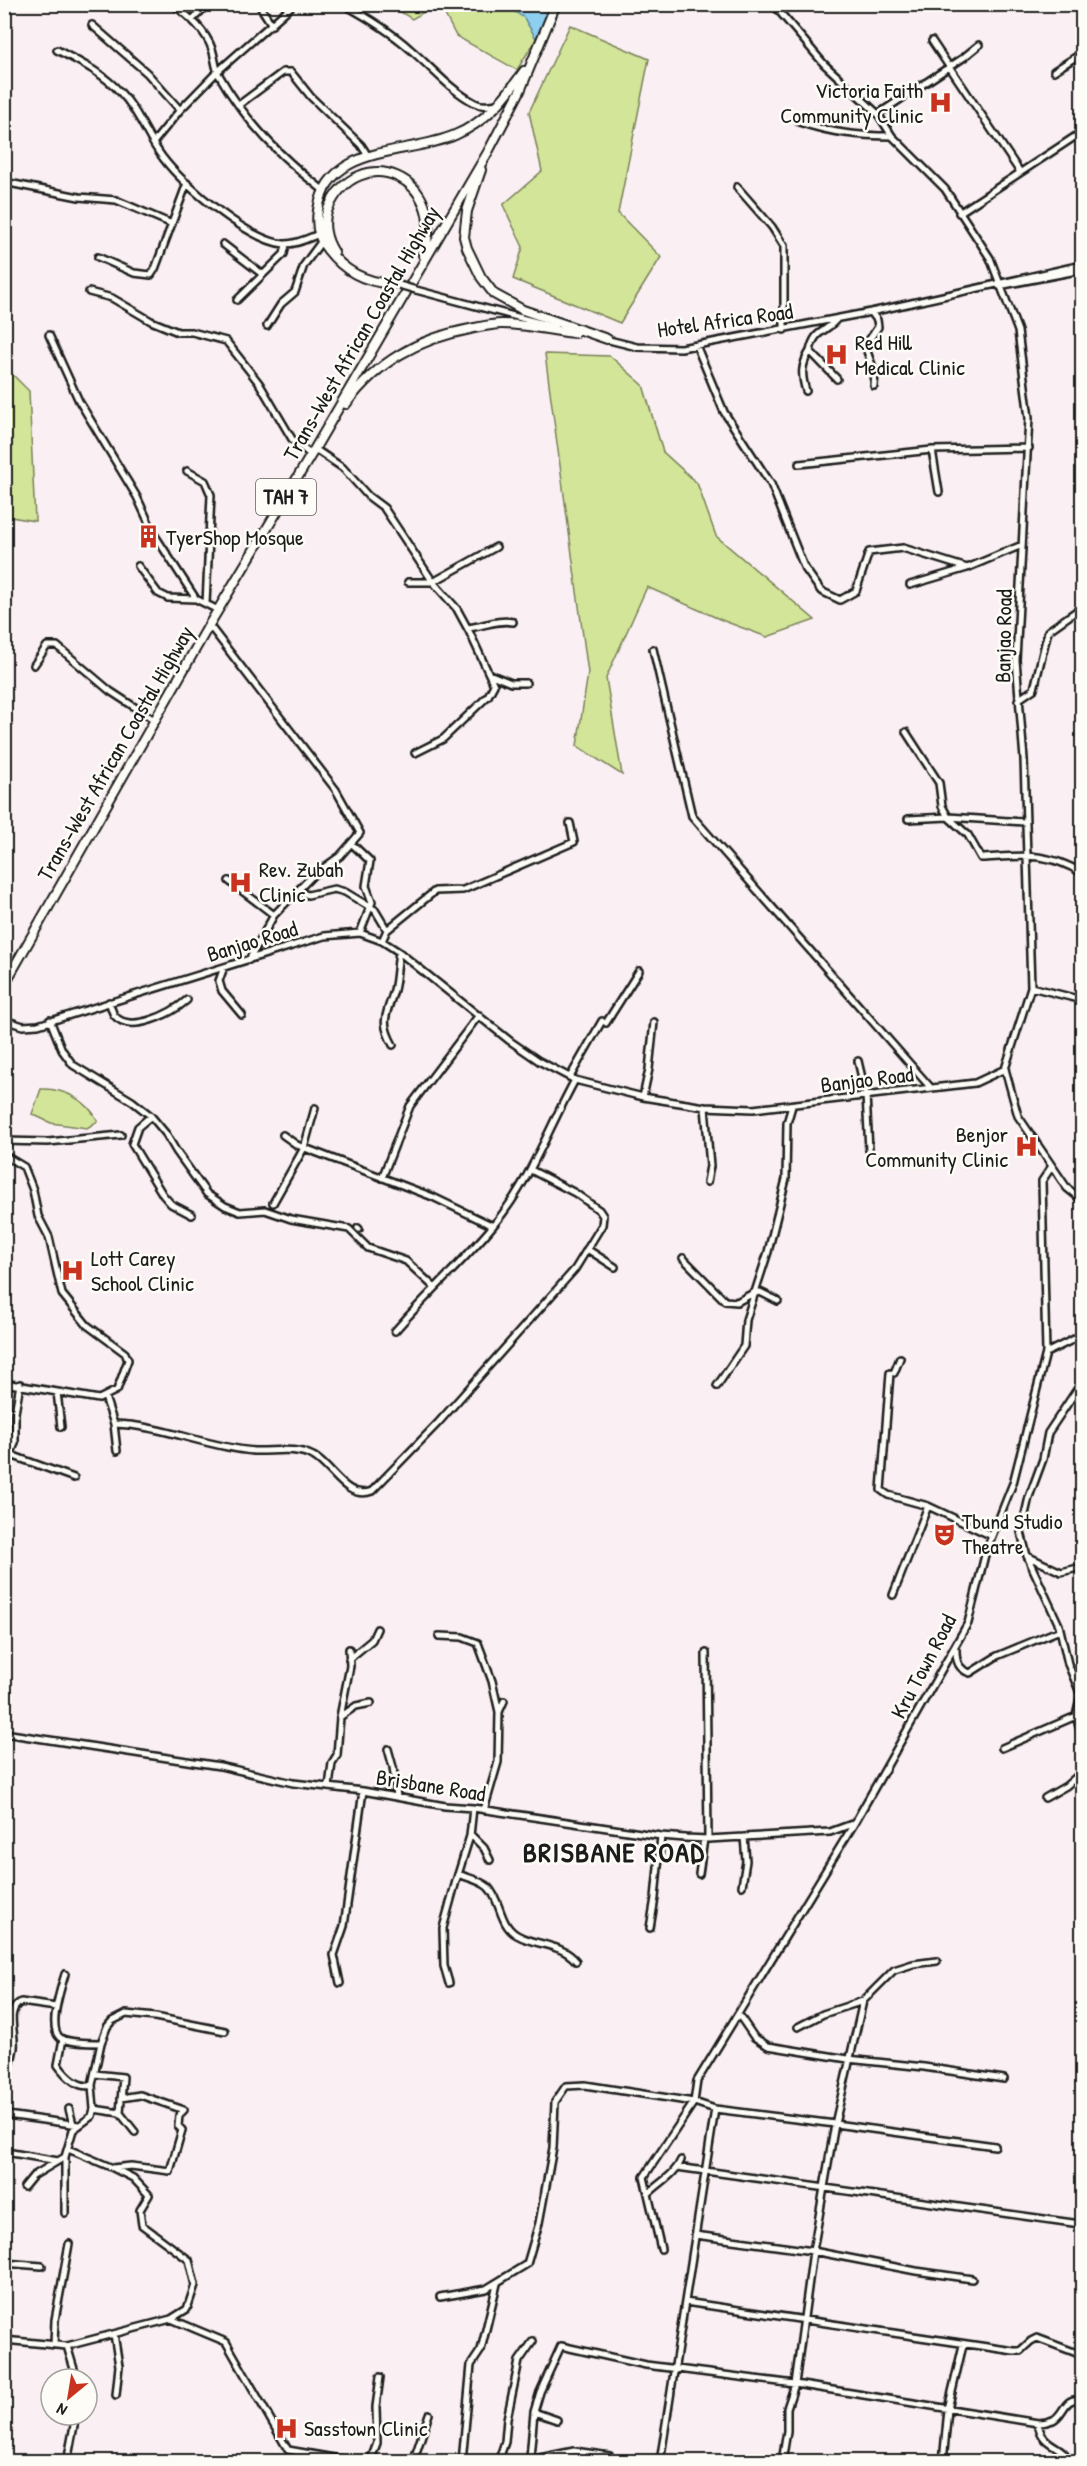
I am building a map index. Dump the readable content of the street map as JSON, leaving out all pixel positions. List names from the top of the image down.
{
  "streets": {
    "highway": ["Trans-West African Coastal Highway", "TAH 7"],
    "street": [
      "Hotel Africa Road",
      "Banjao Road",
      "Kru Town Road",
      "Brisbane Road"
    ]
  },
  "crossings": [
    ["Hotel Africa Road", "Banjao Road"],
    ["Kru Town Road", "Brisbane Road"]
  ],
  "districts": ["BRISBANE ROAD"],
  "places": {
    "hospital": [
      "Victoria Faith Community Clinic",
      "Red Hill Medical Clinic",
      "Rev. Zubah Clinic",
      "Benjor Community Clinic",
      "Lott Carey School Clinic",
      "Sasstown Clinic"
    ],
    "building": ["TyerShop Mosque"],
    "theatre": ["Tbund Studio Theatre"]
  },
  "north": "bottom left"
}
